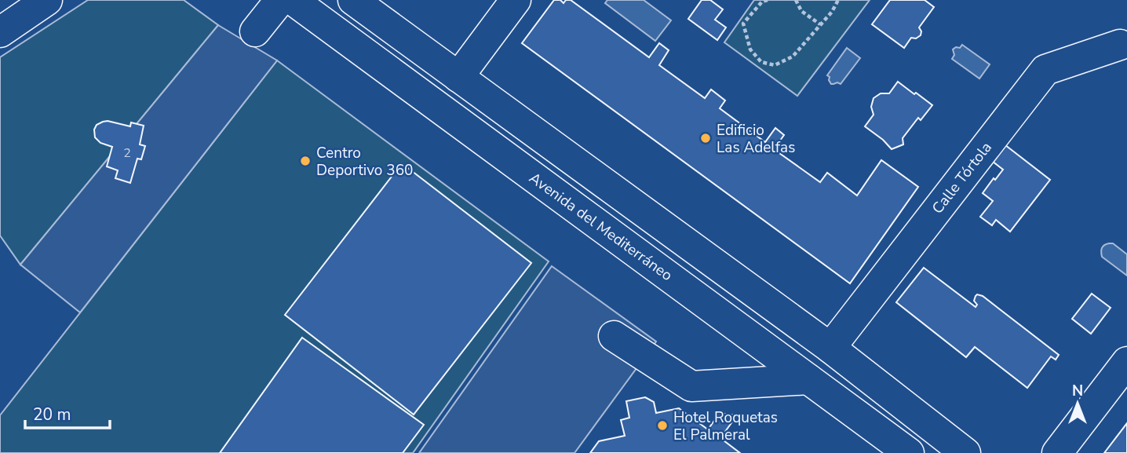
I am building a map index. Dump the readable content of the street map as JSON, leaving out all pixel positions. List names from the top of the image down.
{
  "streets": {
    "street": ["Calle Tórtola", "Avenida del Mediterráneo"]
  },
  "places": ["Edificio Las Adelfas", "Centro Deportivo 360", "Hotel Roquetas El Palmeral"],
  "house_numbers": ["2"],
  "scale_bar": "20 m",
  "north": "top"
}
